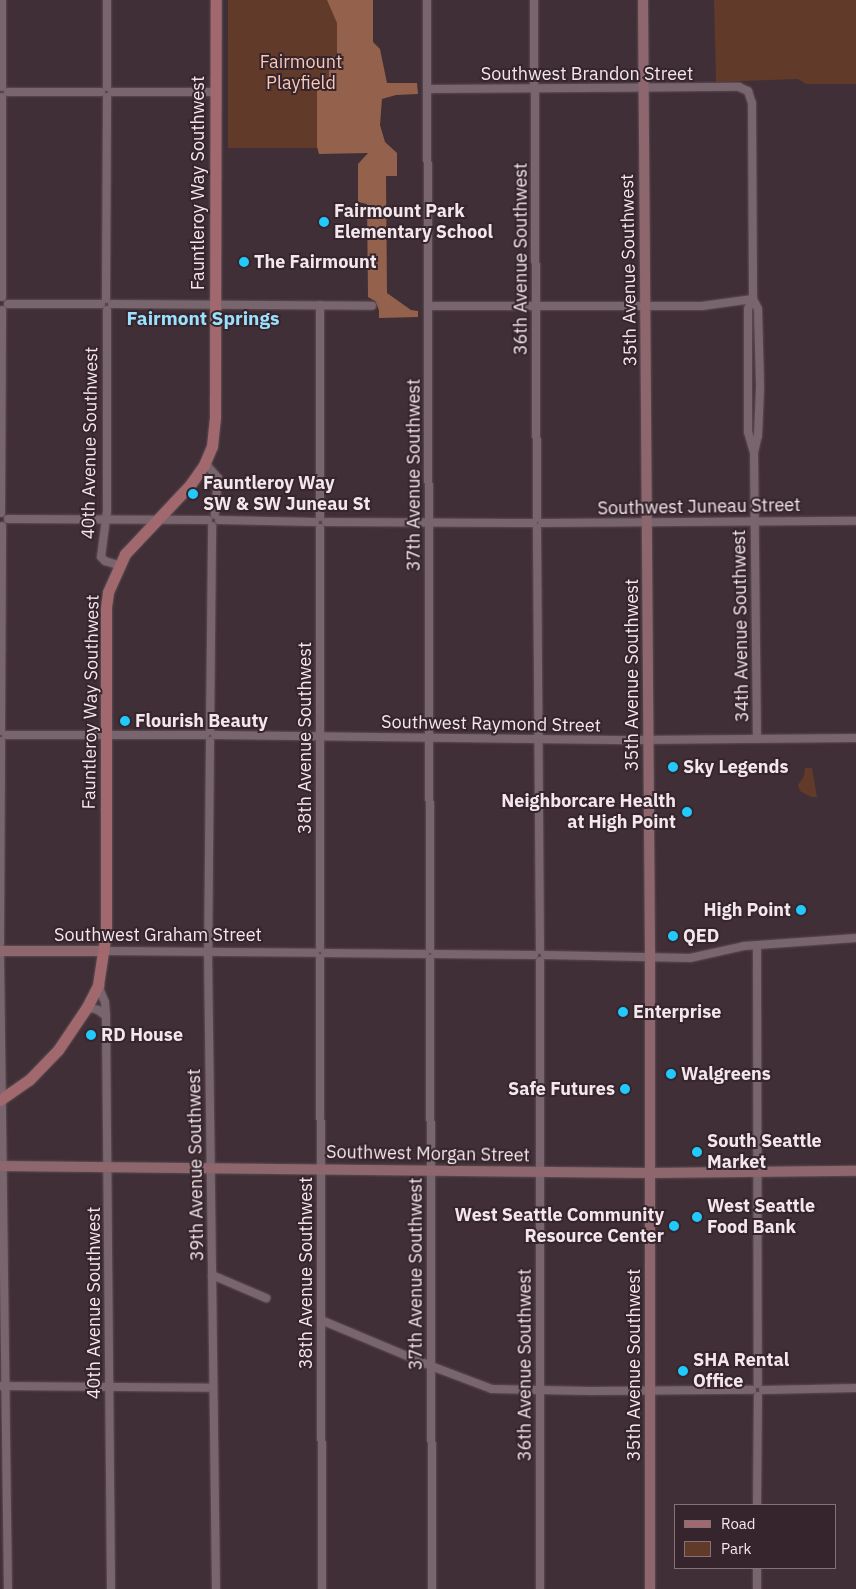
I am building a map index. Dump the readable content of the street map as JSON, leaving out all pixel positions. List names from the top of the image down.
{
  "streets": {
    "main road": [
      "Fauntleroy Way Southwest",
      "35th Avenue Southwest",
      "Southwest Graham Street",
      "Southwest Morgan Street"
    ],
    "street": [
      "Southwest Brandon Street",
      "36th Avenue Southwest",
      "40th Avenue Southwest",
      "37th Avenue Southwest",
      "Southwest Juneau Street",
      "34th Avenue Southwest",
      "Southwest Raymond Street",
      "38th Avenue Southwest",
      "39th Avenue Southwest"
    ]
  },
  "crossings": [
    ["Southwest Brandon Street", "36th Avenue Southwest"],
    ["Southwest Brandon Street", "35th Avenue Southwest"],
    ["Southwest Brandon Street", "37th Avenue Southwest"],
    ["Southwest Brandon Street", "34th Avenue Southwest"],
    ["Fauntleroy Way Southwest", "40th Avenue Southwest"],
    ["Fauntleroy Way Southwest", "Southwest Juneau Street"],
    ["Fauntleroy Way Southwest", "Southwest Raymond Street"],
    ["Fauntleroy Way Southwest", "Southwest Graham Street"],
    ["Fauntleroy Way Southwest", "39th Avenue Southwest"],
    ["36th Avenue Southwest", "Southwest Juneau Street"],
    ["36th Avenue Southwest", "Southwest Raymond Street"],
    ["36th Avenue Southwest", "Southwest Graham Street"],
    ["36th Avenue Southwest", "Southwest Morgan Street"],
    ["35th Avenue Southwest", "Southwest Juneau Street"],
    ["35th Avenue Southwest", "Southwest Raymond Street"],
    ["35th Avenue Southwest", "Southwest Graham Street"],
    ["35th Avenue Southwest", "Southwest Morgan Street"],
    ["40th Avenue Southwest", "Southwest Juneau Street"],
    ["40th Avenue Southwest", "Southwest Morgan Street"],
    ["37th Avenue Southwest", "Southwest Juneau Street"],
    ["37th Avenue Southwest", "Southwest Raymond Street"],
    ["37th Avenue Southwest", "Southwest Graham Street"],
    ["37th Avenue Southwest", "Southwest Morgan Street"],
    ["Southwest Juneau Street", "34th Avenue Southwest"],
    ["Southwest Juneau Street", "38th Avenue Southwest"],
    ["Southwest Juneau Street", "39th Avenue Southwest"],
    ["34th Avenue Southwest", "Southwest Raymond Street"],
    ["Southwest Raymond Street", "38th Avenue Southwest"],
    ["Southwest Raymond Street", "39th Avenue Southwest"],
    ["38th Avenue Southwest", "Southwest Graham Street"],
    ["38th Avenue Southwest", "Southwest Morgan Street"],
    ["Southwest Graham Street", "39th Avenue Southwest"],
    ["Southwest Morgan Street", "39th Avenue Southwest"]
  ],
  "districts": ["Fairmont Springs"],
  "parks": ["Fairmount Playfield"],
  "places": [
    "Fairmount Park Elementary School",
    "The Fairmount",
    "Fauntleroy Way SW & SW Juneau St",
    "Flourish Beauty",
    "Sky Legends",
    "Neighborcare Health at High Point",
    "High Point",
    "QED",
    "Enterprise",
    "RD House",
    "Walgreens",
    "Safe Futures",
    "South Seattle Market",
    "West Seattle Food Bank",
    "West Seattle Community Resource Center",
    "SHA Rental Office"
  ],
  "legend": ["Road", "Park"]
}
